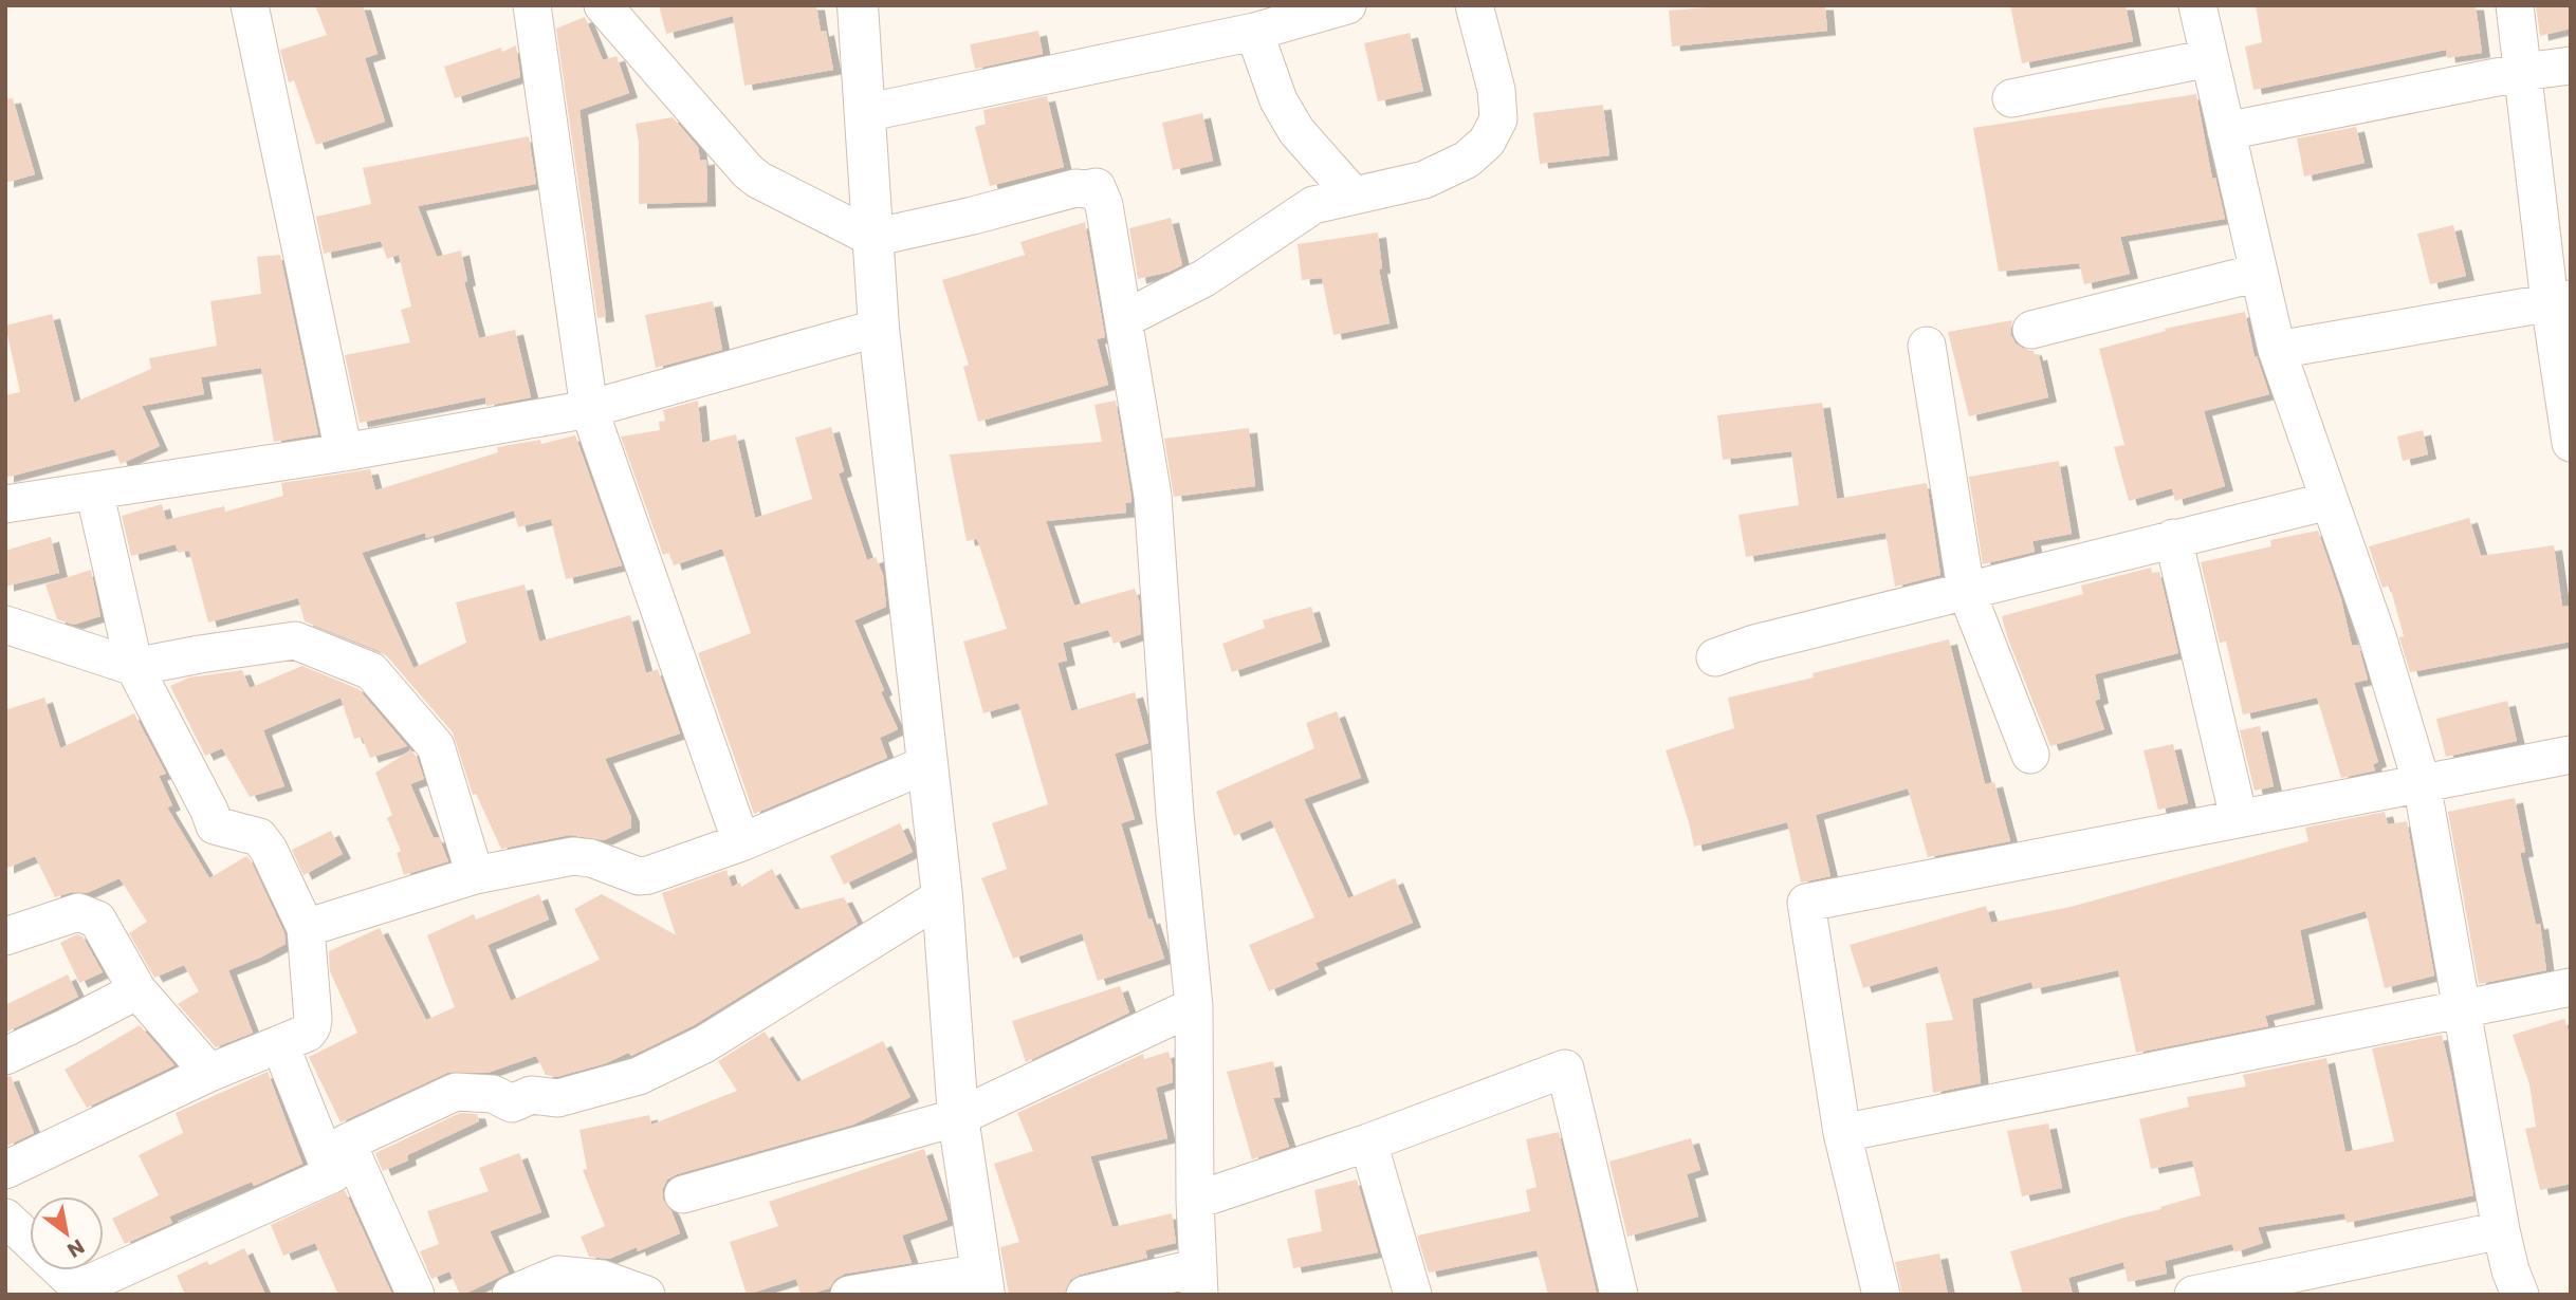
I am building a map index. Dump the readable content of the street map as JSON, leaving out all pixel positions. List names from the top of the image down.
{
  "north": "bottom right"
}
